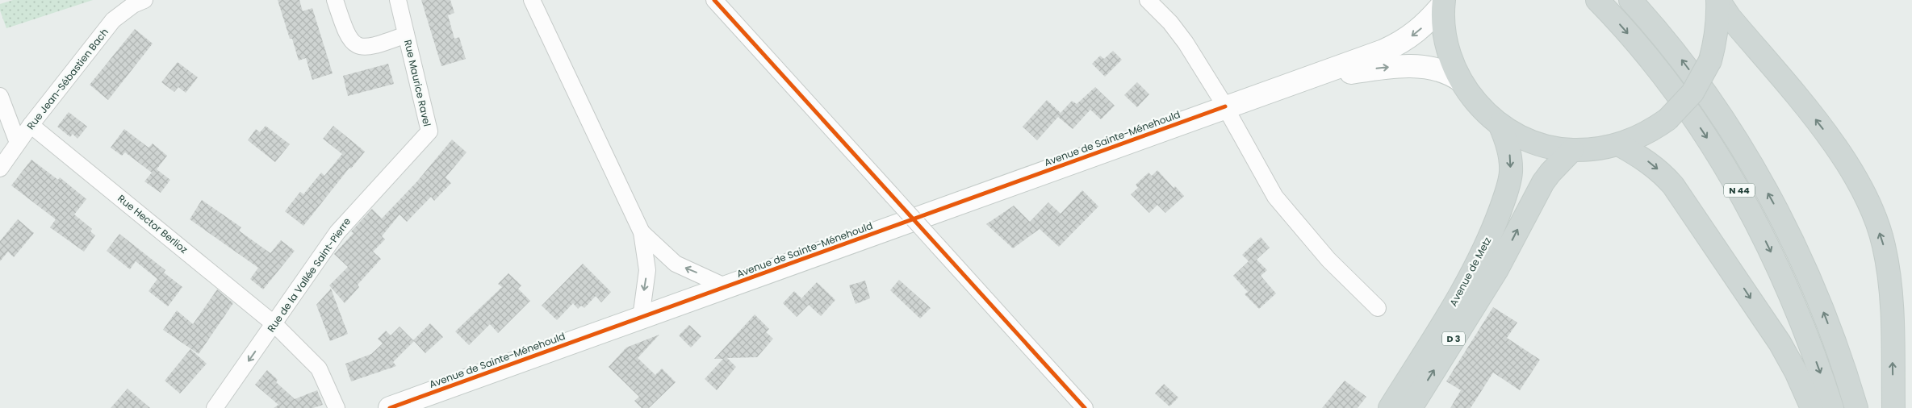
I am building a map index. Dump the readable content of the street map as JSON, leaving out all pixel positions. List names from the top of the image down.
{
  "streets": {
    "main road": [
      "Avenue de Sainte-Ménehould",
      "N 44",
      "Avenue de Metz",
      "D 3"
    ],
    "street": [
      "Rue Jean-Sébastien Bach",
      "Rue Maurice Ravel",
      "Rue Hector Berlioz",
      "Rue de la Vallée Saint-Pierre"
    ]
  },
  "crossings": [
    ["Rue Jean-Sébastien Bach", "Rue Hector Berlioz"],
    ["Rue Maurice Ravel", "Rue de la Vallée Saint-Pierre"],
    ["Rue Hector Berlioz", "Rue de la Vallée Saint-Pierre"]
  ]
}
